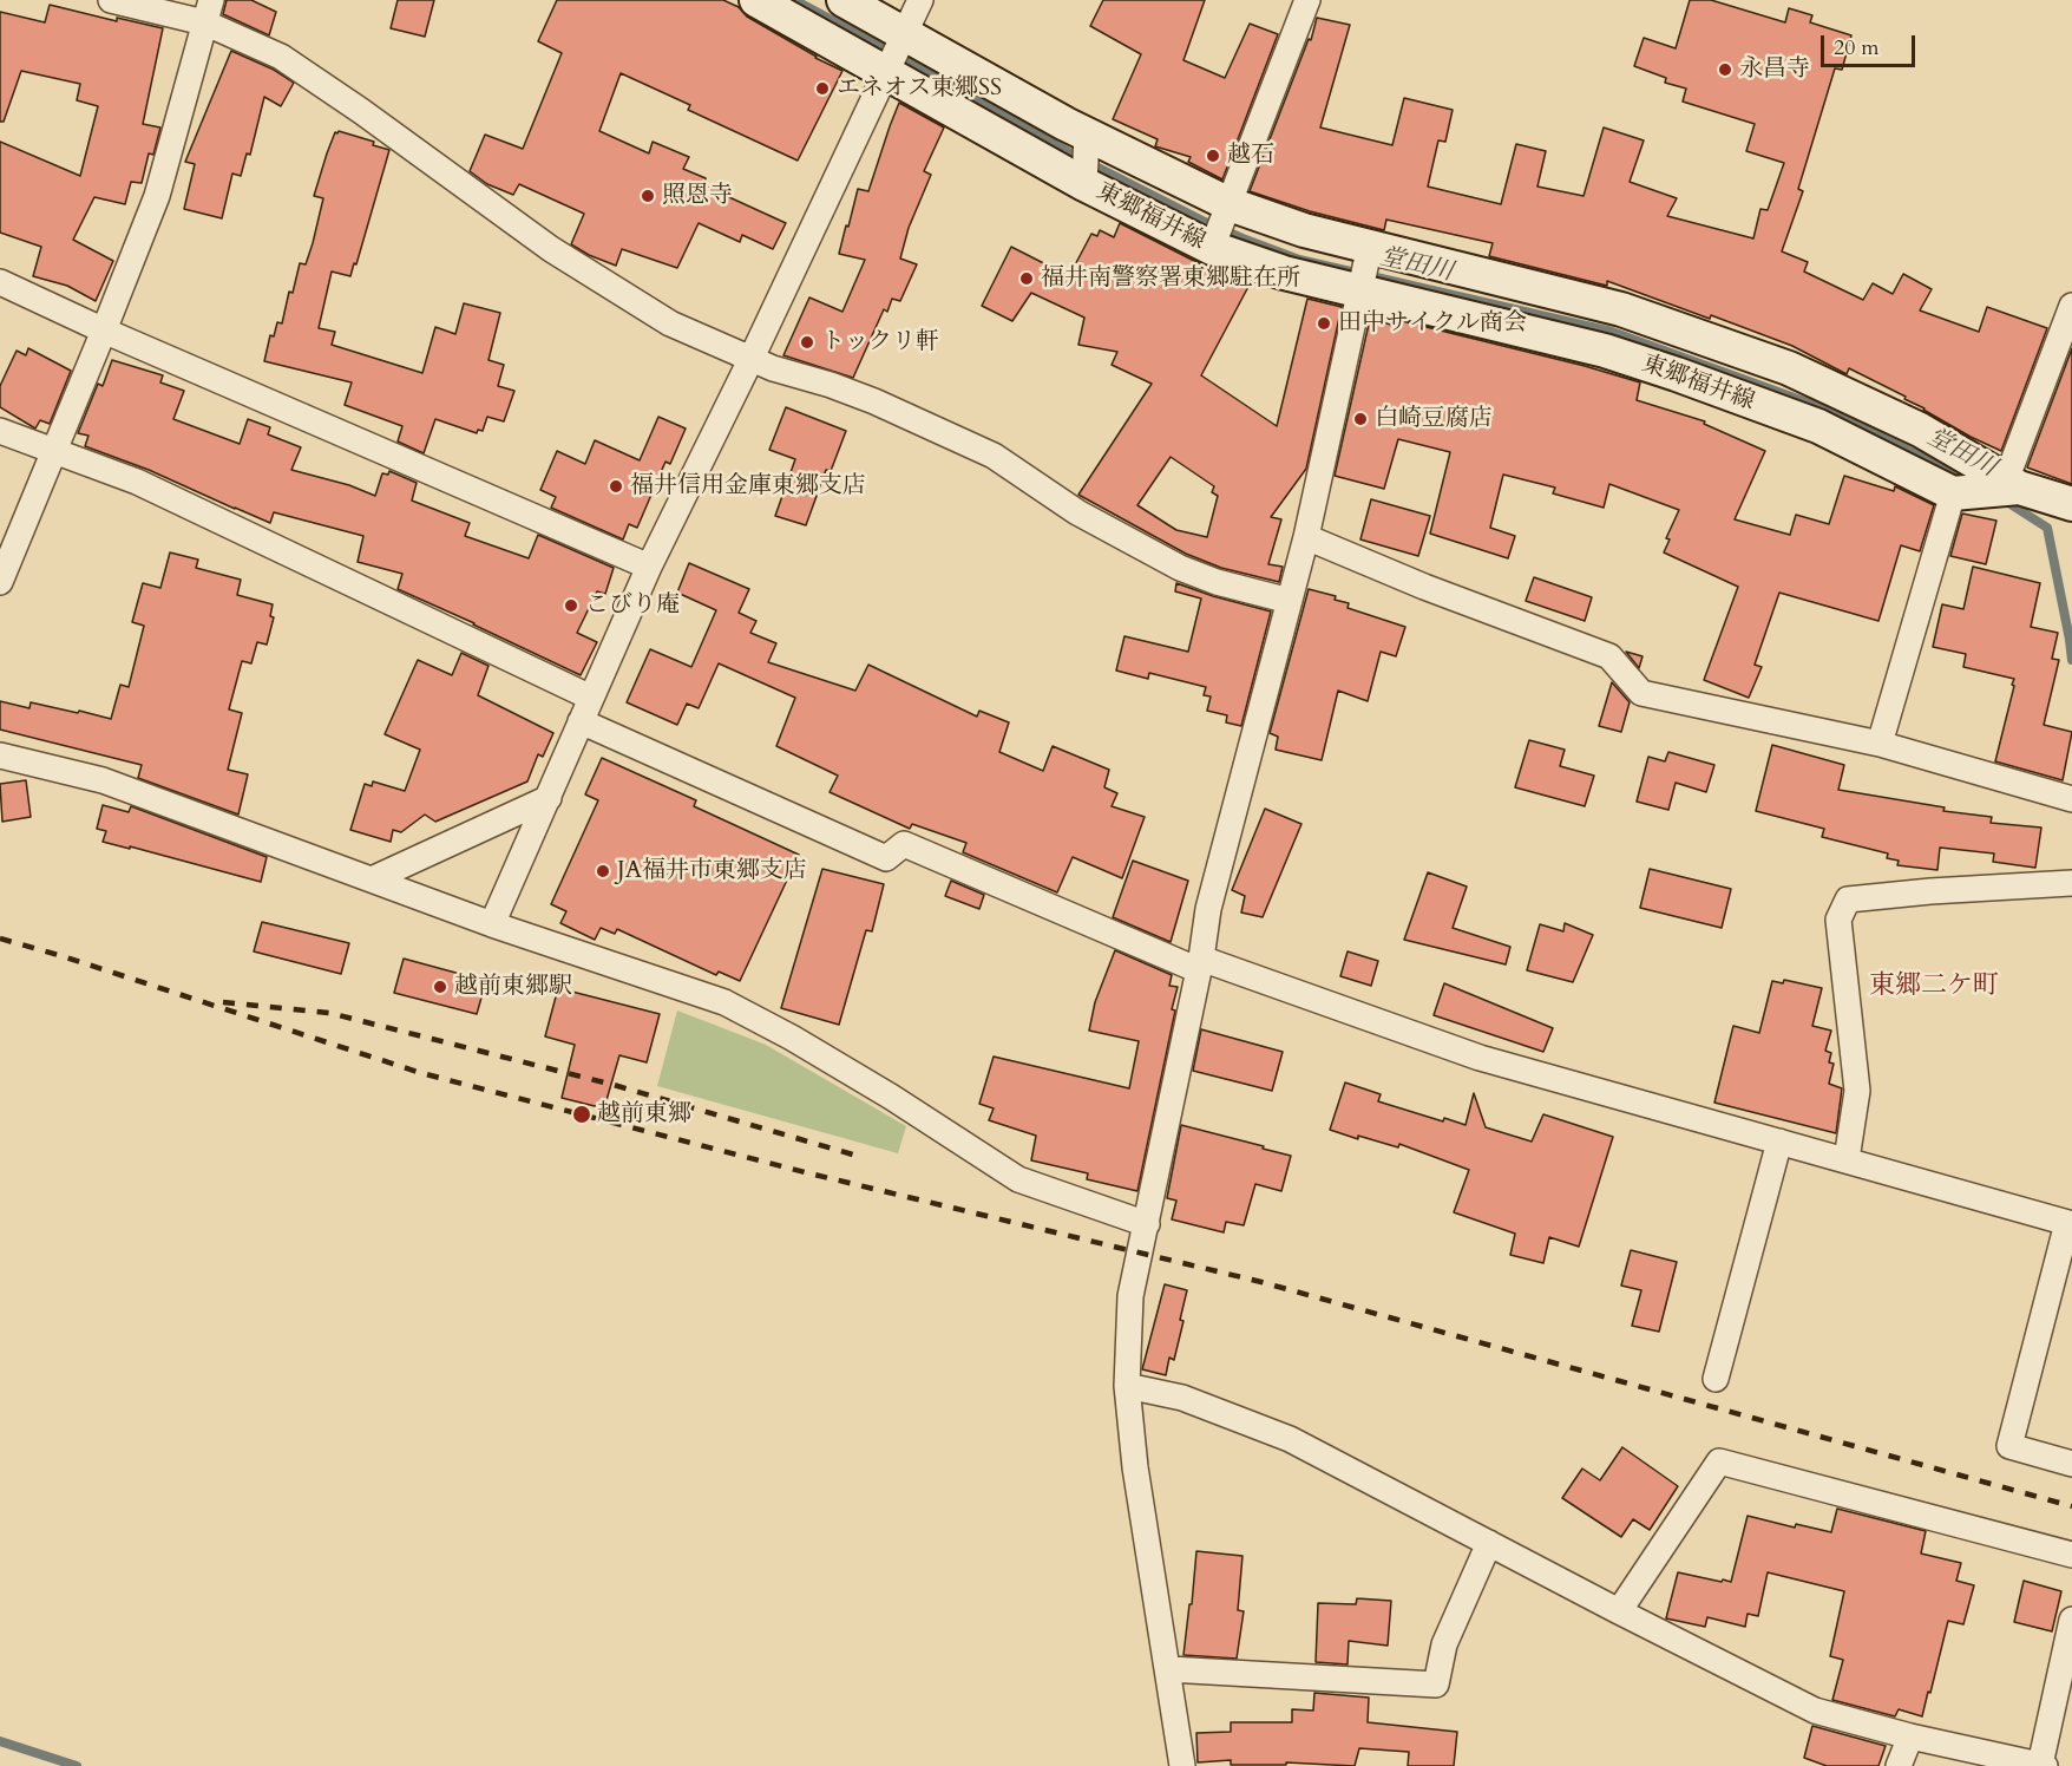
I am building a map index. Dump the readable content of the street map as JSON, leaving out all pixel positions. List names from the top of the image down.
{
  "streets": {
    "main road": ["東郷福井線"]
  },
  "districts": ["東郷二ケ町"],
  "water": ["堂田川"],
  "places": [
    "永昌寺",
    "エネオス東郷SS",
    "越石",
    "照恩寺",
    "福井南警察署東郷駐在所",
    "田中サイクル商会",
    "トックリ軒",
    "白崎豆腐店",
    "福井信用金庫東郷支店",
    "こびり庵",
    "JA福井市東郷支店",
    "越前東郷駅",
    "越前東郷"
  ],
  "scale_bar": "20 m"
}
